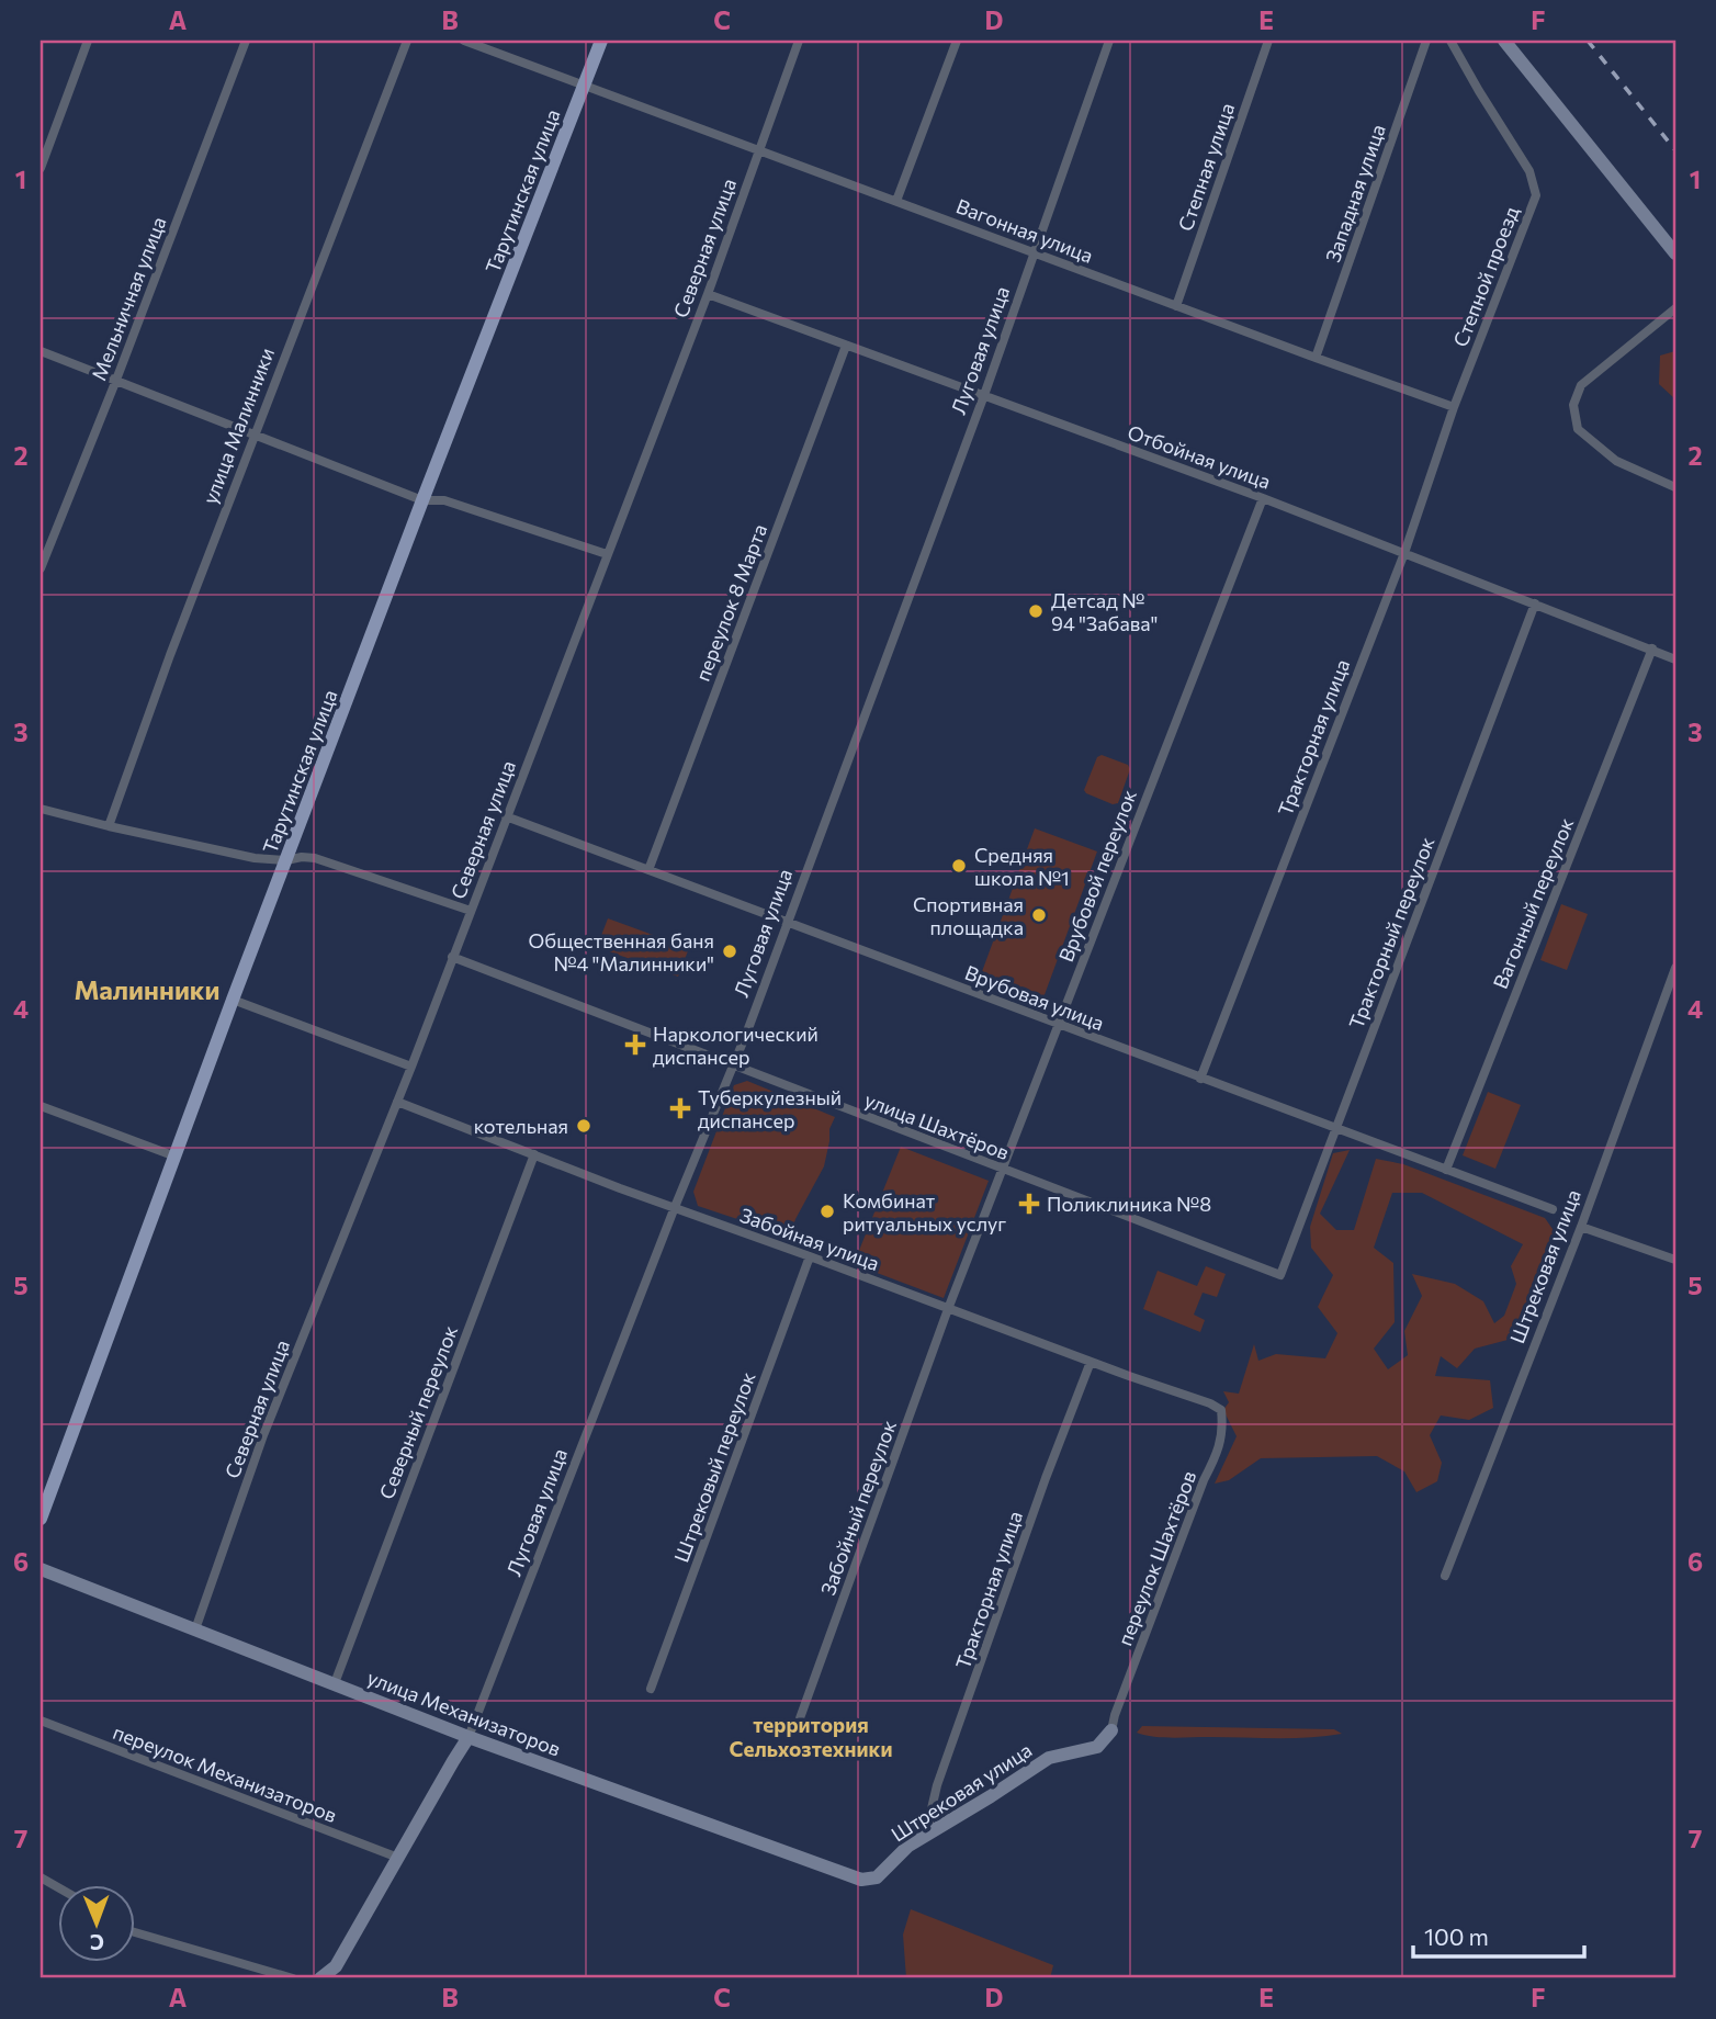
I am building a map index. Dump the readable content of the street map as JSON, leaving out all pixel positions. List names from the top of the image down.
{
  "streets": {
    "main road": ["Тарутинская улица"],
    "street": [
      "Степная улица",
      "Западная улица",
      "Вагонная улица",
      "Северная улица",
      "Степной проезд",
      "Мельничная улица",
      "Луговая улица",
      "улица Малинники",
      "Отбойная улица",
      "переулок 8 Марта",
      "Тракторная улица",
      "Врубовой переулок",
      "Вагонный переулок",
      "Тракторный переулок",
      "Врубовая улица",
      "улица Шахтёров",
      "Забойная улица",
      "Штрековая улица",
      "Северный переулок",
      "Штрековый переулок",
      "Забойный переулок",
      "переулок Шахтёров",
      "улица Механизаторов",
      "переулок Механизаторов"
    ]
  },
  "crossings": [
    ["Степная улица", "Вагонная улица"],
    ["Тарутинская улица", "Вагонная улица"],
    ["Западная улица", "Вагонная улица"],
    ["Вагонная улица", "Северная улица"],
    ["Вагонная улица", "Степной проезд"],
    ["Вагонная улица", "Луговая улица"],
    ["Вагонная улица", "Тракторная улица"],
    ["Северная улица", "Отбойная улица"],
    ["Северная улица", "Врубовая улица"],
    ["Северная улица", "улица Шахтёров"],
    ["Северная улица", "Забойная улица"],
    ["Северная улица", "улица Механизаторов"],
    ["Степной проезд", "Тракторная улица"],
    ["Луговая улица", "Отбойная улица"],
    ["Луговая улица", "Врубовая улица"],
    ["Луговая улица", "улица Шахтёров"],
    ["Луговая улица", "Забойная улица"],
    ["Луговая улица", "улица Механизаторов"],
    ["Луговая улица", "переулок Механизаторов"],
    ["Отбойная улица", "переулок 8 Марта"],
    ["Отбойная улица", "Тракторная улица"],
    ["Отбойная улица", "Врубовой переулок"],
    ["Отбойная улица", "Вагонный переулок"],
    ["Отбойная улица", "Тракторный переулок"],
    ["переулок 8 Марта", "Врубовая улица"],
    ["Тракторная улица", "Врубовая улица"],
    ["Тракторная улица", "Забойная улица"],
    ["Тракторная улица", "Штрековая улица"],
    ["Врубовой переулок", "Врубовая улица"],
    ["Врубовой переулок", "улица Шахтёров"],
    ["Врубовой переулок", "Забойная улица"],
    ["Врубовой переулок", "Забойный переулок"],
    ["Вагонный переулок", "Врубовая улица"],
    ["Тракторный переулок", "Врубовая улица"],
    ["Тракторный переулок", "улица Шахтёров"],
    ["Забойная улица", "Северный переулок"],
    ["Забойная улица", "Штрековый переулок"],
    ["Забойная улица", "Забойный переулок"],
    ["Забойная улица", "переулок Шахтёров"],
    ["Штрековая улица", "переулок Шахтёров"],
    ["Штрековая улица", "улица Механизаторов"],
    ["Северный переулок", "улица Механизаторов"]
  ],
  "districts": ["Малинники", "территория Сельхозтехники"],
  "places": {
    "other": [
      "Детсад № 94 \"Забава\"",
      "Средняя школа №1",
      "Спортивная площадка",
      "Общественная баня №4 \"Малинники\"",
      "котельная",
      "Комбинат ритуальных услуг"
    ],
    "health": ["Наркологический диспансер", "Туберкулезный диспансер", "Поликлиника №8"]
  },
  "scale_bar": "100 m",
  "north": "bottom",
  "grid": {
    "columns": [
      "A",
      "B",
      "C",
      "D",
      "E",
      "F"
    ],
    "rows": [
      "1",
      "2",
      "3",
      "4",
      "5",
      "6",
      "7"
    ]
  }
}
